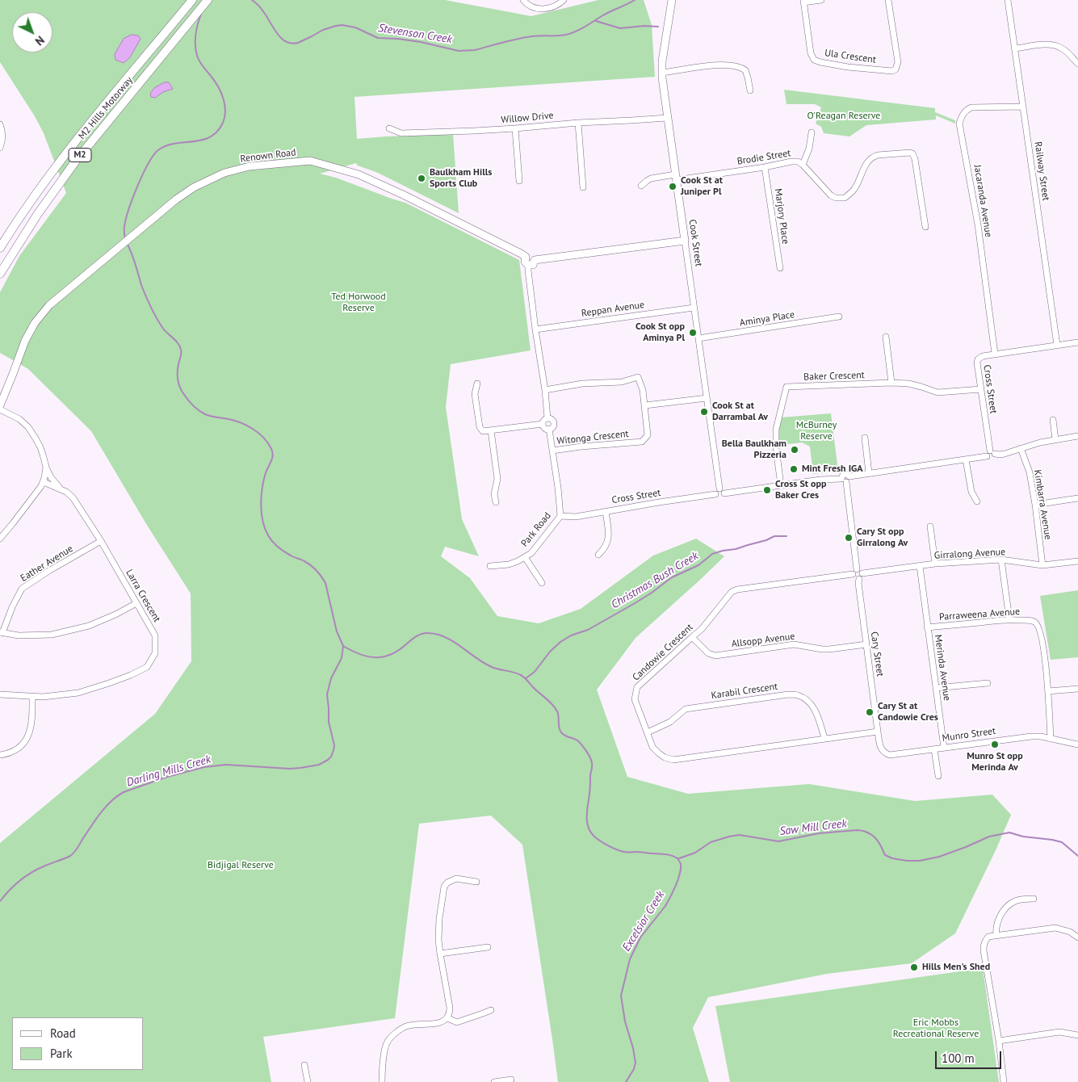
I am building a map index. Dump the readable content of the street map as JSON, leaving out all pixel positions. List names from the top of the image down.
{
  "streets": {
    "highway": ["M2 Hills Motorway", "M2"],
    "main road": ["Renown Road", "Cook Street"],
    "street": [
      "Ula Crescent",
      "Willow Drive",
      "Brodie Street",
      "Railway Street",
      "Jacaranda Avenue",
      "Marjory Place",
      "Reppan Avenue",
      "Aminya Place",
      "Baker Crescent",
      "Cross Street",
      "Witonga Crescent",
      "Kimbarra Avenue",
      "Park Road",
      "Girralong Avenue",
      "Eather Avenue",
      "Larra Crescent",
      "Parraweena Avenue",
      "Allsopp Avenue",
      "Candowie Crescent",
      "Cary Street",
      "Merinda Avenue",
      "Karabil Crescent",
      "Munro Street"
    ]
  },
  "crossings": [
    ["Willow Drive", "Cook Street"],
    ["Brodie Street", "Marjory Place"],
    ["Brodie Street", "Cook Street"],
    ["Railway Street", "Jacaranda Avenue"],
    ["Railway Street", "Cross Street"],
    ["Jacaranda Avenue", "Cross Street"],
    ["Cook Street", "Reppan Avenue"],
    ["Cook Street", "Aminya Place"],
    ["Cook Street", "Cross Street"],
    ["Baker Crescent", "Cross Street"],
    ["Cross Street", "Park Road"],
    ["Witonga Crescent", "Park Road"],
    ["Kimbarra Avenue", "Girralong Avenue"],
    ["Girralong Avenue", "Candowie Crescent"],
    ["Girralong Avenue", "Cary Street"],
    ["Girralong Avenue", "Merinda Avenue"],
    ["Eather Avenue", "Larra Crescent"],
    ["Parraweena Avenue", "Merinda Avenue"],
    ["Parraweena Avenue", "Munro Street"],
    ["Allsopp Avenue", "Candowie Crescent"],
    ["Allsopp Avenue", "Cary Street"],
    ["Candowie Crescent", "Cary Street"],
    ["Candowie Crescent", "Karabil Crescent"],
    ["Candowie Crescent", "Munro Street"],
    ["Cary Street", "Munro Street"],
    ["Merinda Avenue", "Munro Street"]
  ],
  "water": [
    "Stevenson Creek",
    "Christmas Bush Creek",
    "Darling Mills Creek",
    "Saw Mill Creek",
    "Excelsior Creek"
  ],
  "parks": [
    "O'Reagan Reserve",
    "Ted Horwood Reserve",
    "McBurney Reserve",
    "Bidjigal Reserve",
    "Eric Mobbs Recreational Reserve"
  ],
  "places": [
    "Baulkham Hills Sports Club",
    "Cook St at Juniper Pl",
    "Cook St opp Aminya Pl",
    "Cook St at Darrambal Av",
    "Bella Baulkham Pizzeria",
    "Mint Fresh IGA",
    "Cross St opp Baker Cres",
    "Cary St opp Girralong Av",
    "Cary St at Candowie Cres",
    "Munro St opp Merinda Av",
    "Hills Men's Shed"
  ],
  "legend": ["Road", "Park"],
  "scale_bar": "100 m",
  "north": "bottom right"
}
